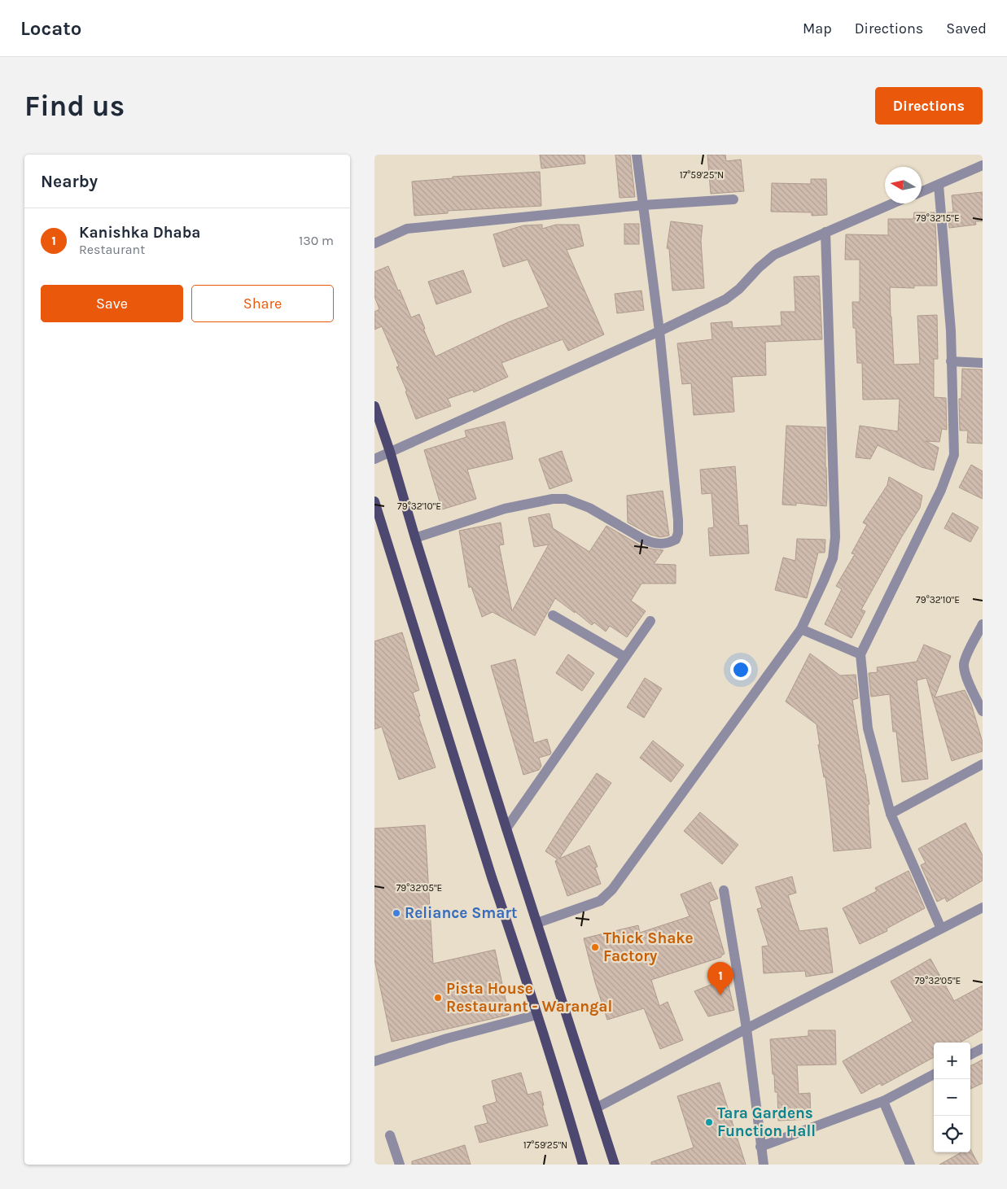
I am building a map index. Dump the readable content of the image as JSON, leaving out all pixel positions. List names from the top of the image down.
{
  "places": [
    "Reliance Smart",
    "Thick Shake Factory",
    "Pista House Restaurant - Warangal",
    "Tara Gardens Function Hall"
  ],
  "north": "left",
  "page": {
    "header": "Locato",
    "nav": ["Map", "Directions", "Saved"],
    "buttons": [
      "Directions",
      ["Save", "Share"]
    ],
    "title": "Find us",
    "heading": "Nearby",
    "list": [
      {
        "mark": "1",
        "name": "Kanishka Dhaba",
        "note": "Restaurant",
        "value": "130 m"
      }
    ],
    "pins": "1",
    "map_buttons": ["+", "−"]
  },
  "coordinates": [
    "17°59'25\"N",
    "79°32'15\"E",
    "79°32'10\"E",
    "79°32'05\"E"
  ]
}
